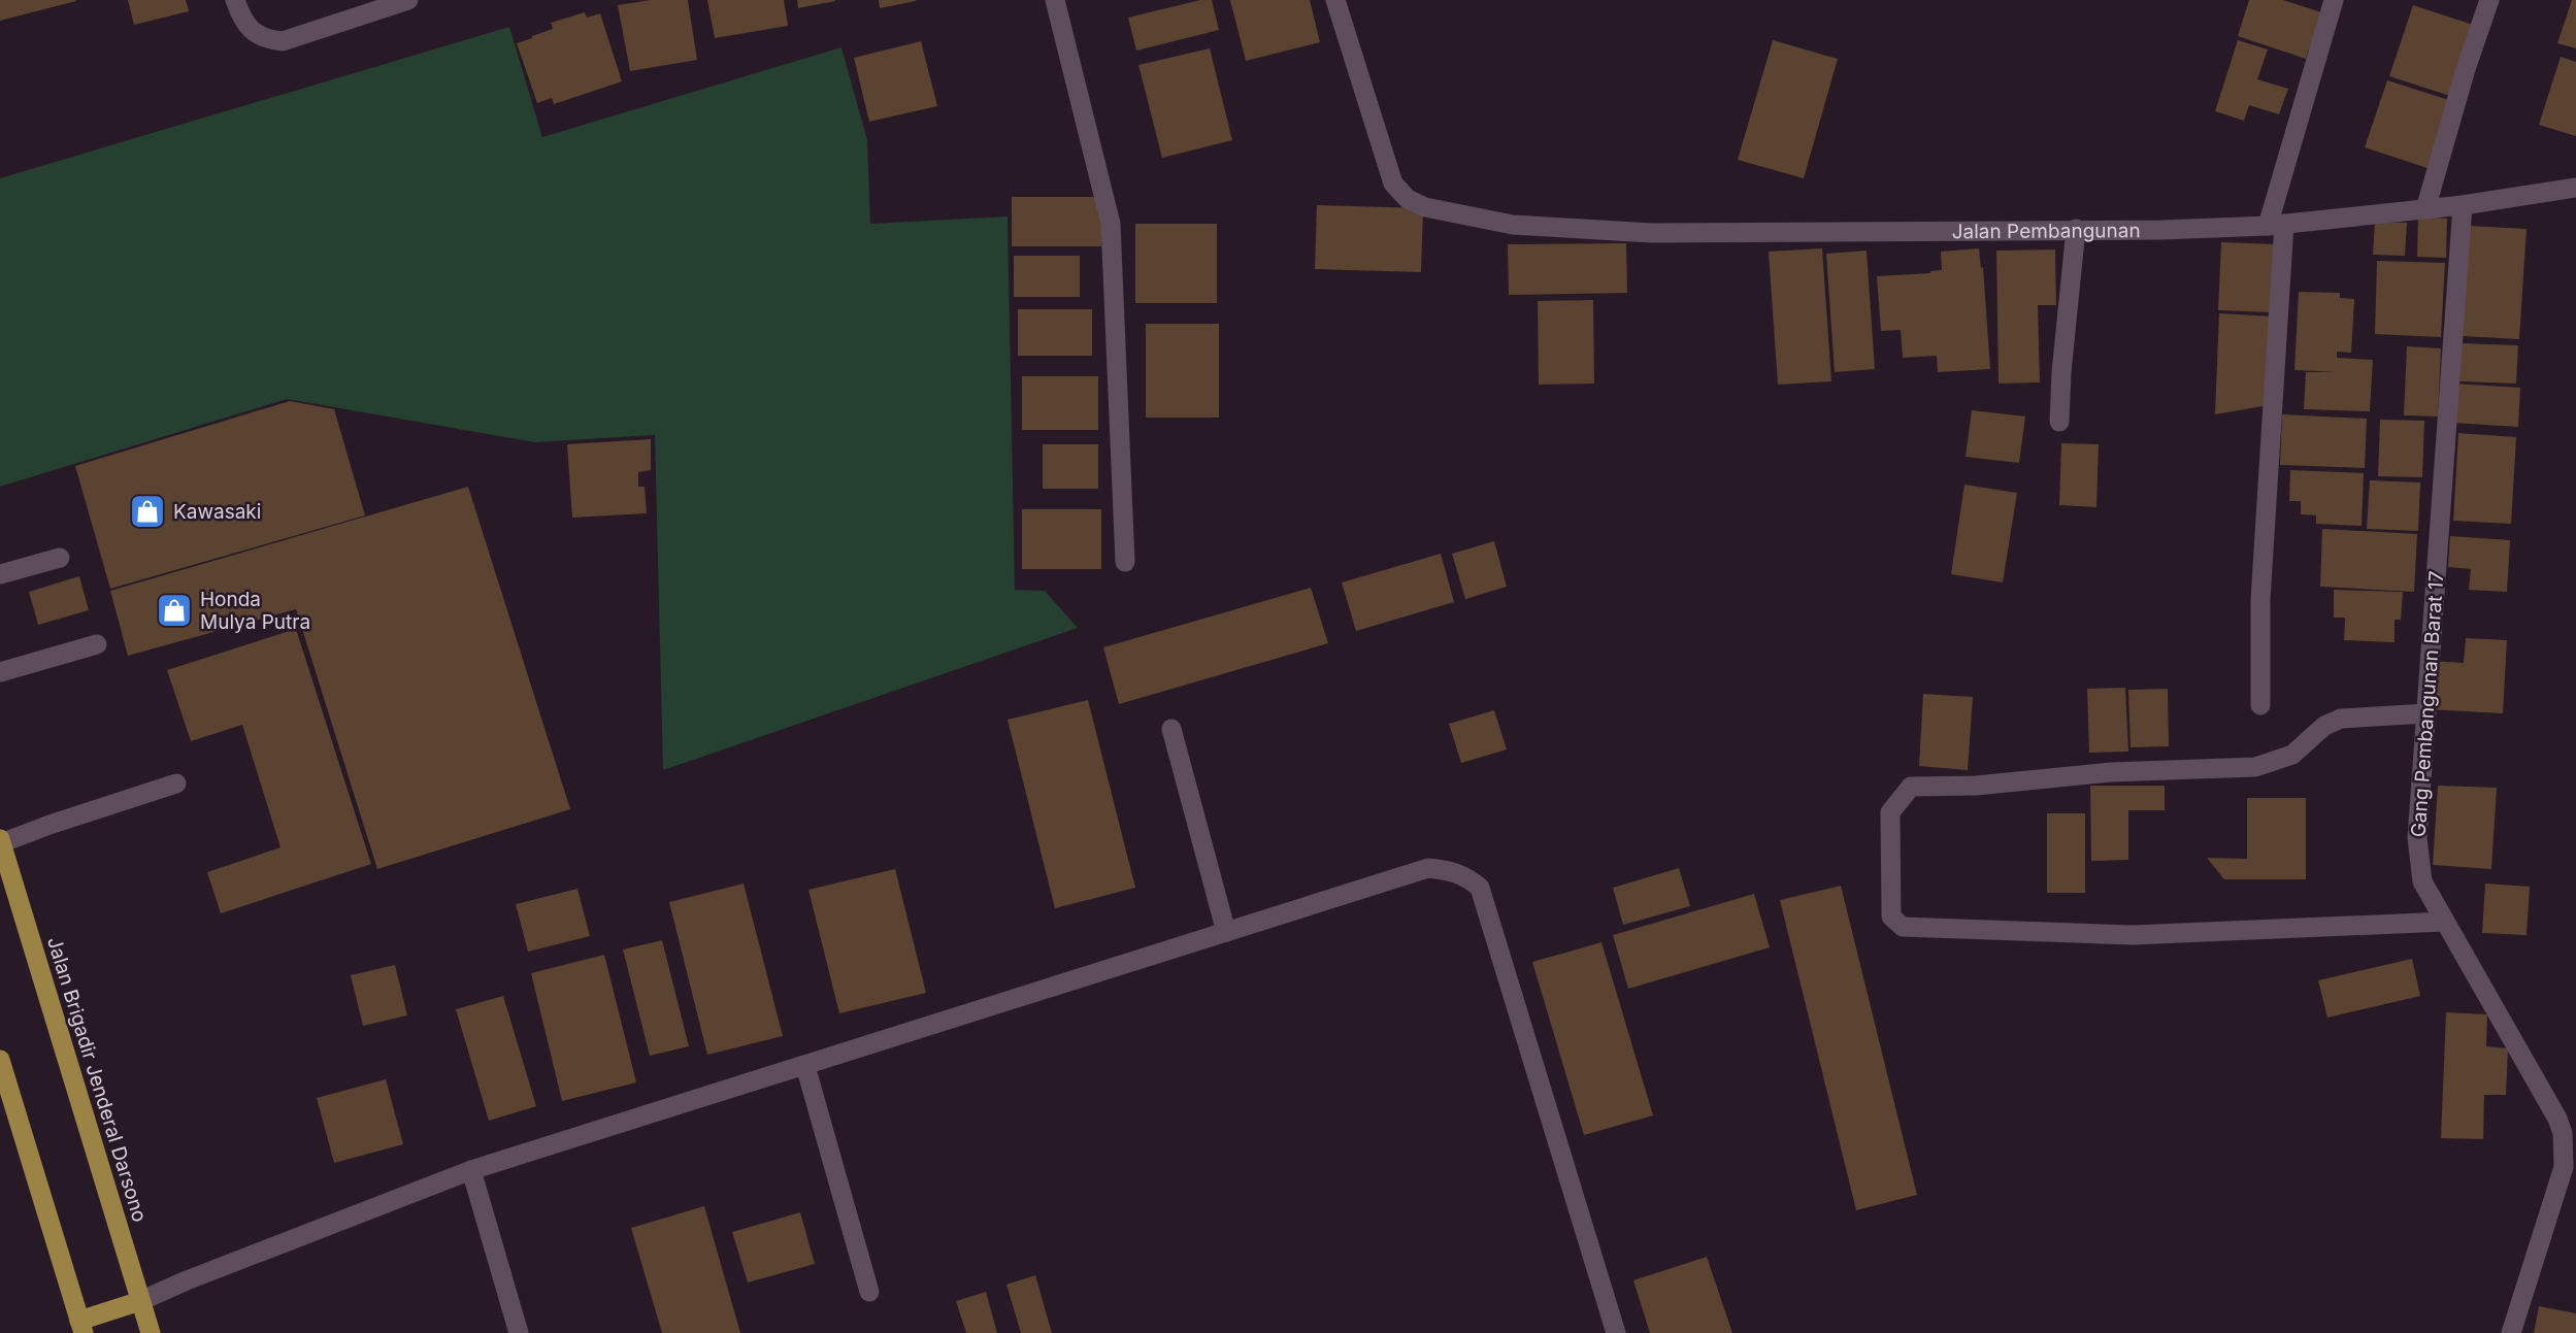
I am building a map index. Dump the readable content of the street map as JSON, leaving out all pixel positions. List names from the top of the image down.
{
  "streets": {
    "highway": ["Jalan Brigadir Jenderal Darsono"],
    "street": ["Jalan Pembangunan", "Gang Pembangunan Barat 17"]
  },
  "crossings": [
    ["Jalan Pembangunan", "Gang Pembangunan Barat 17"]
  ],
  "places": {
    "shop": ["Kawasaki", "Honda Mulya Putra"]
  }
}
